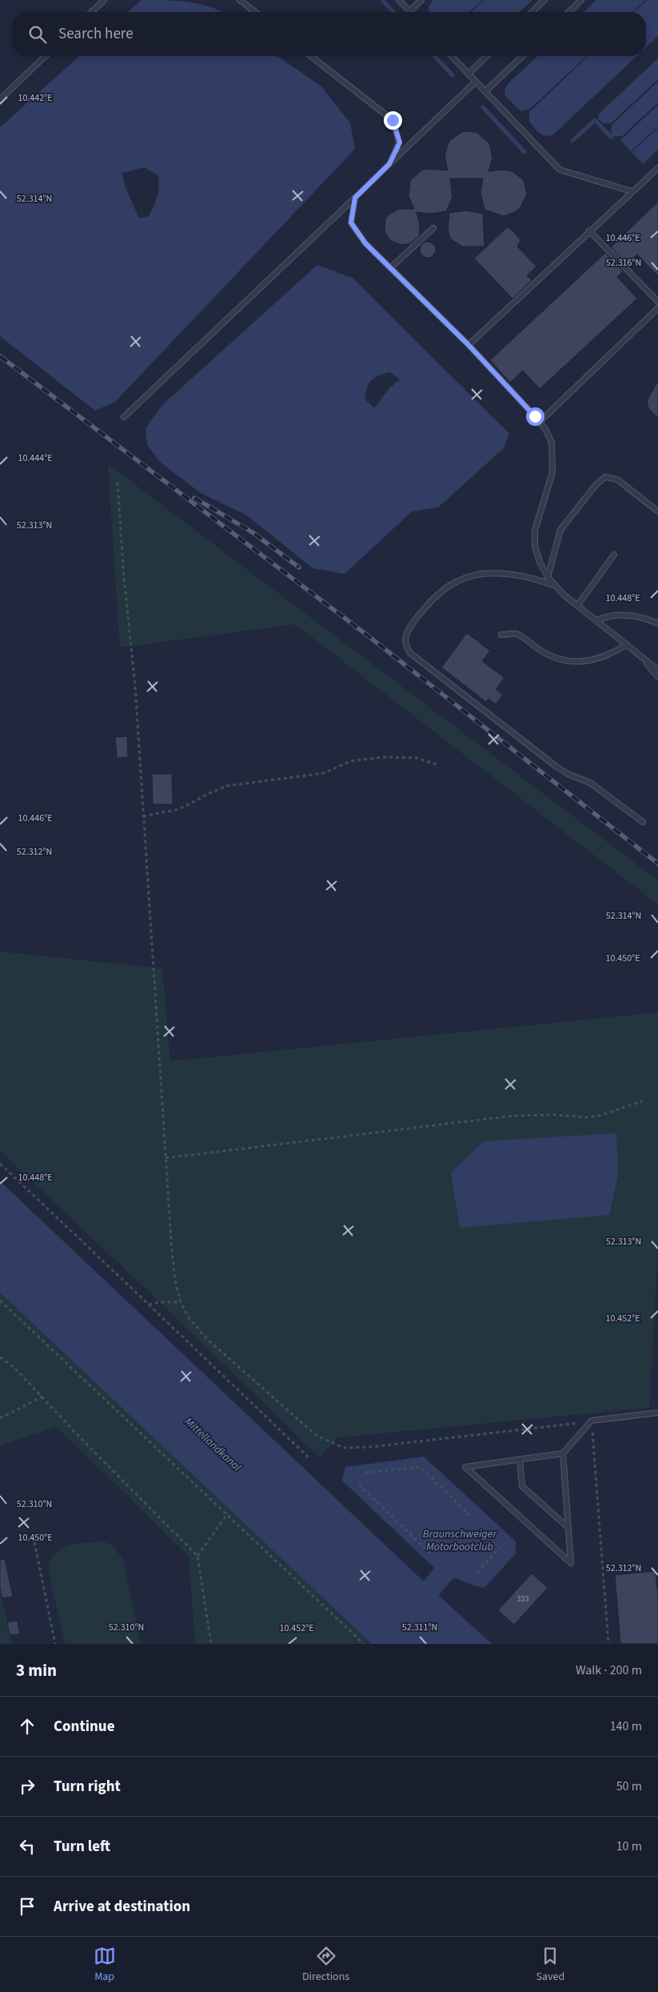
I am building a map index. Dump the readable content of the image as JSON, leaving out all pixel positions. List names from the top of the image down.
{
  "water": ["Mittellandkanal", "Braunschweiger Motorbootclub"],
  "house_numbers": ["333"],
  "page": {
    "search": "Search here",
    "heading": ["3 min", "Walk · 200 m"],
    "list": [
      ["Continue", "140 m"],
      ["Turn right", "50 m"],
      ["Turn left", "10 m"],
      "Arrive at destination"
    ],
    "nav": ["Map", "Directions", "Saved"]
  },
  "coordinates": [
    "10.442°E",
    "52.314°N",
    "10.446°E",
    "52.316°N",
    "10.444°E",
    "52.313°N",
    "10.448°E",
    "52.312°N",
    "10.450°E",
    "10.452°E",
    "52.310°N",
    "52.311°N"
  ]
}
